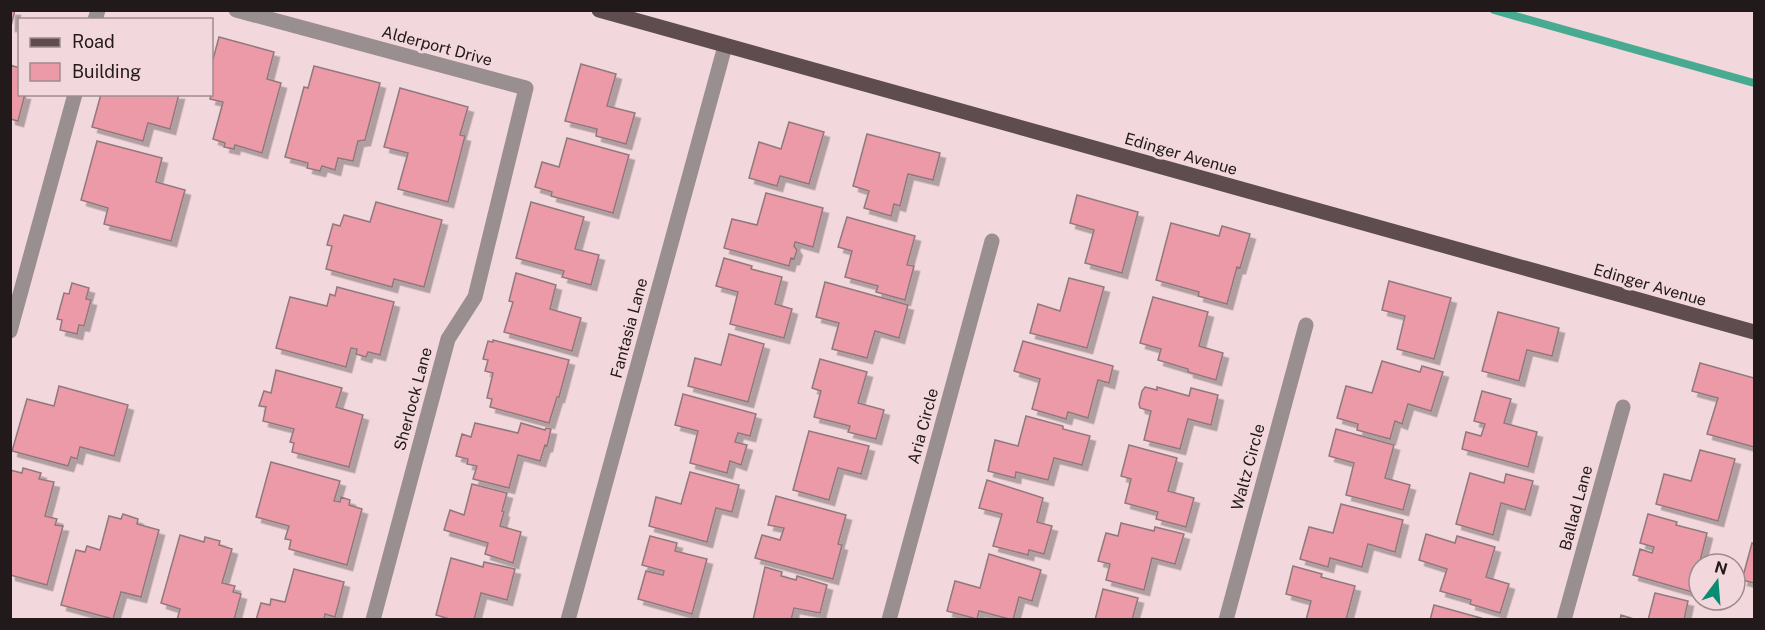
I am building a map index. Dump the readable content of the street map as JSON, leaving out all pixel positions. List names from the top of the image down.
{
  "streets": {
    "main road": ["Edinger Avenue"],
    "street": [
      "Alderport Drive",
      "Fantasia Lane",
      "Sherlock Lane",
      "Aria Circle",
      "Waltz Circle",
      "Ballad Lane"
    ]
  },
  "crossings": [
    ["Alderport Drive", "Sherlock Lane"],
    ["Edinger Avenue", "Fantasia Lane"]
  ],
  "legend": ["Road", "Building"],
  "north": "top"
}
